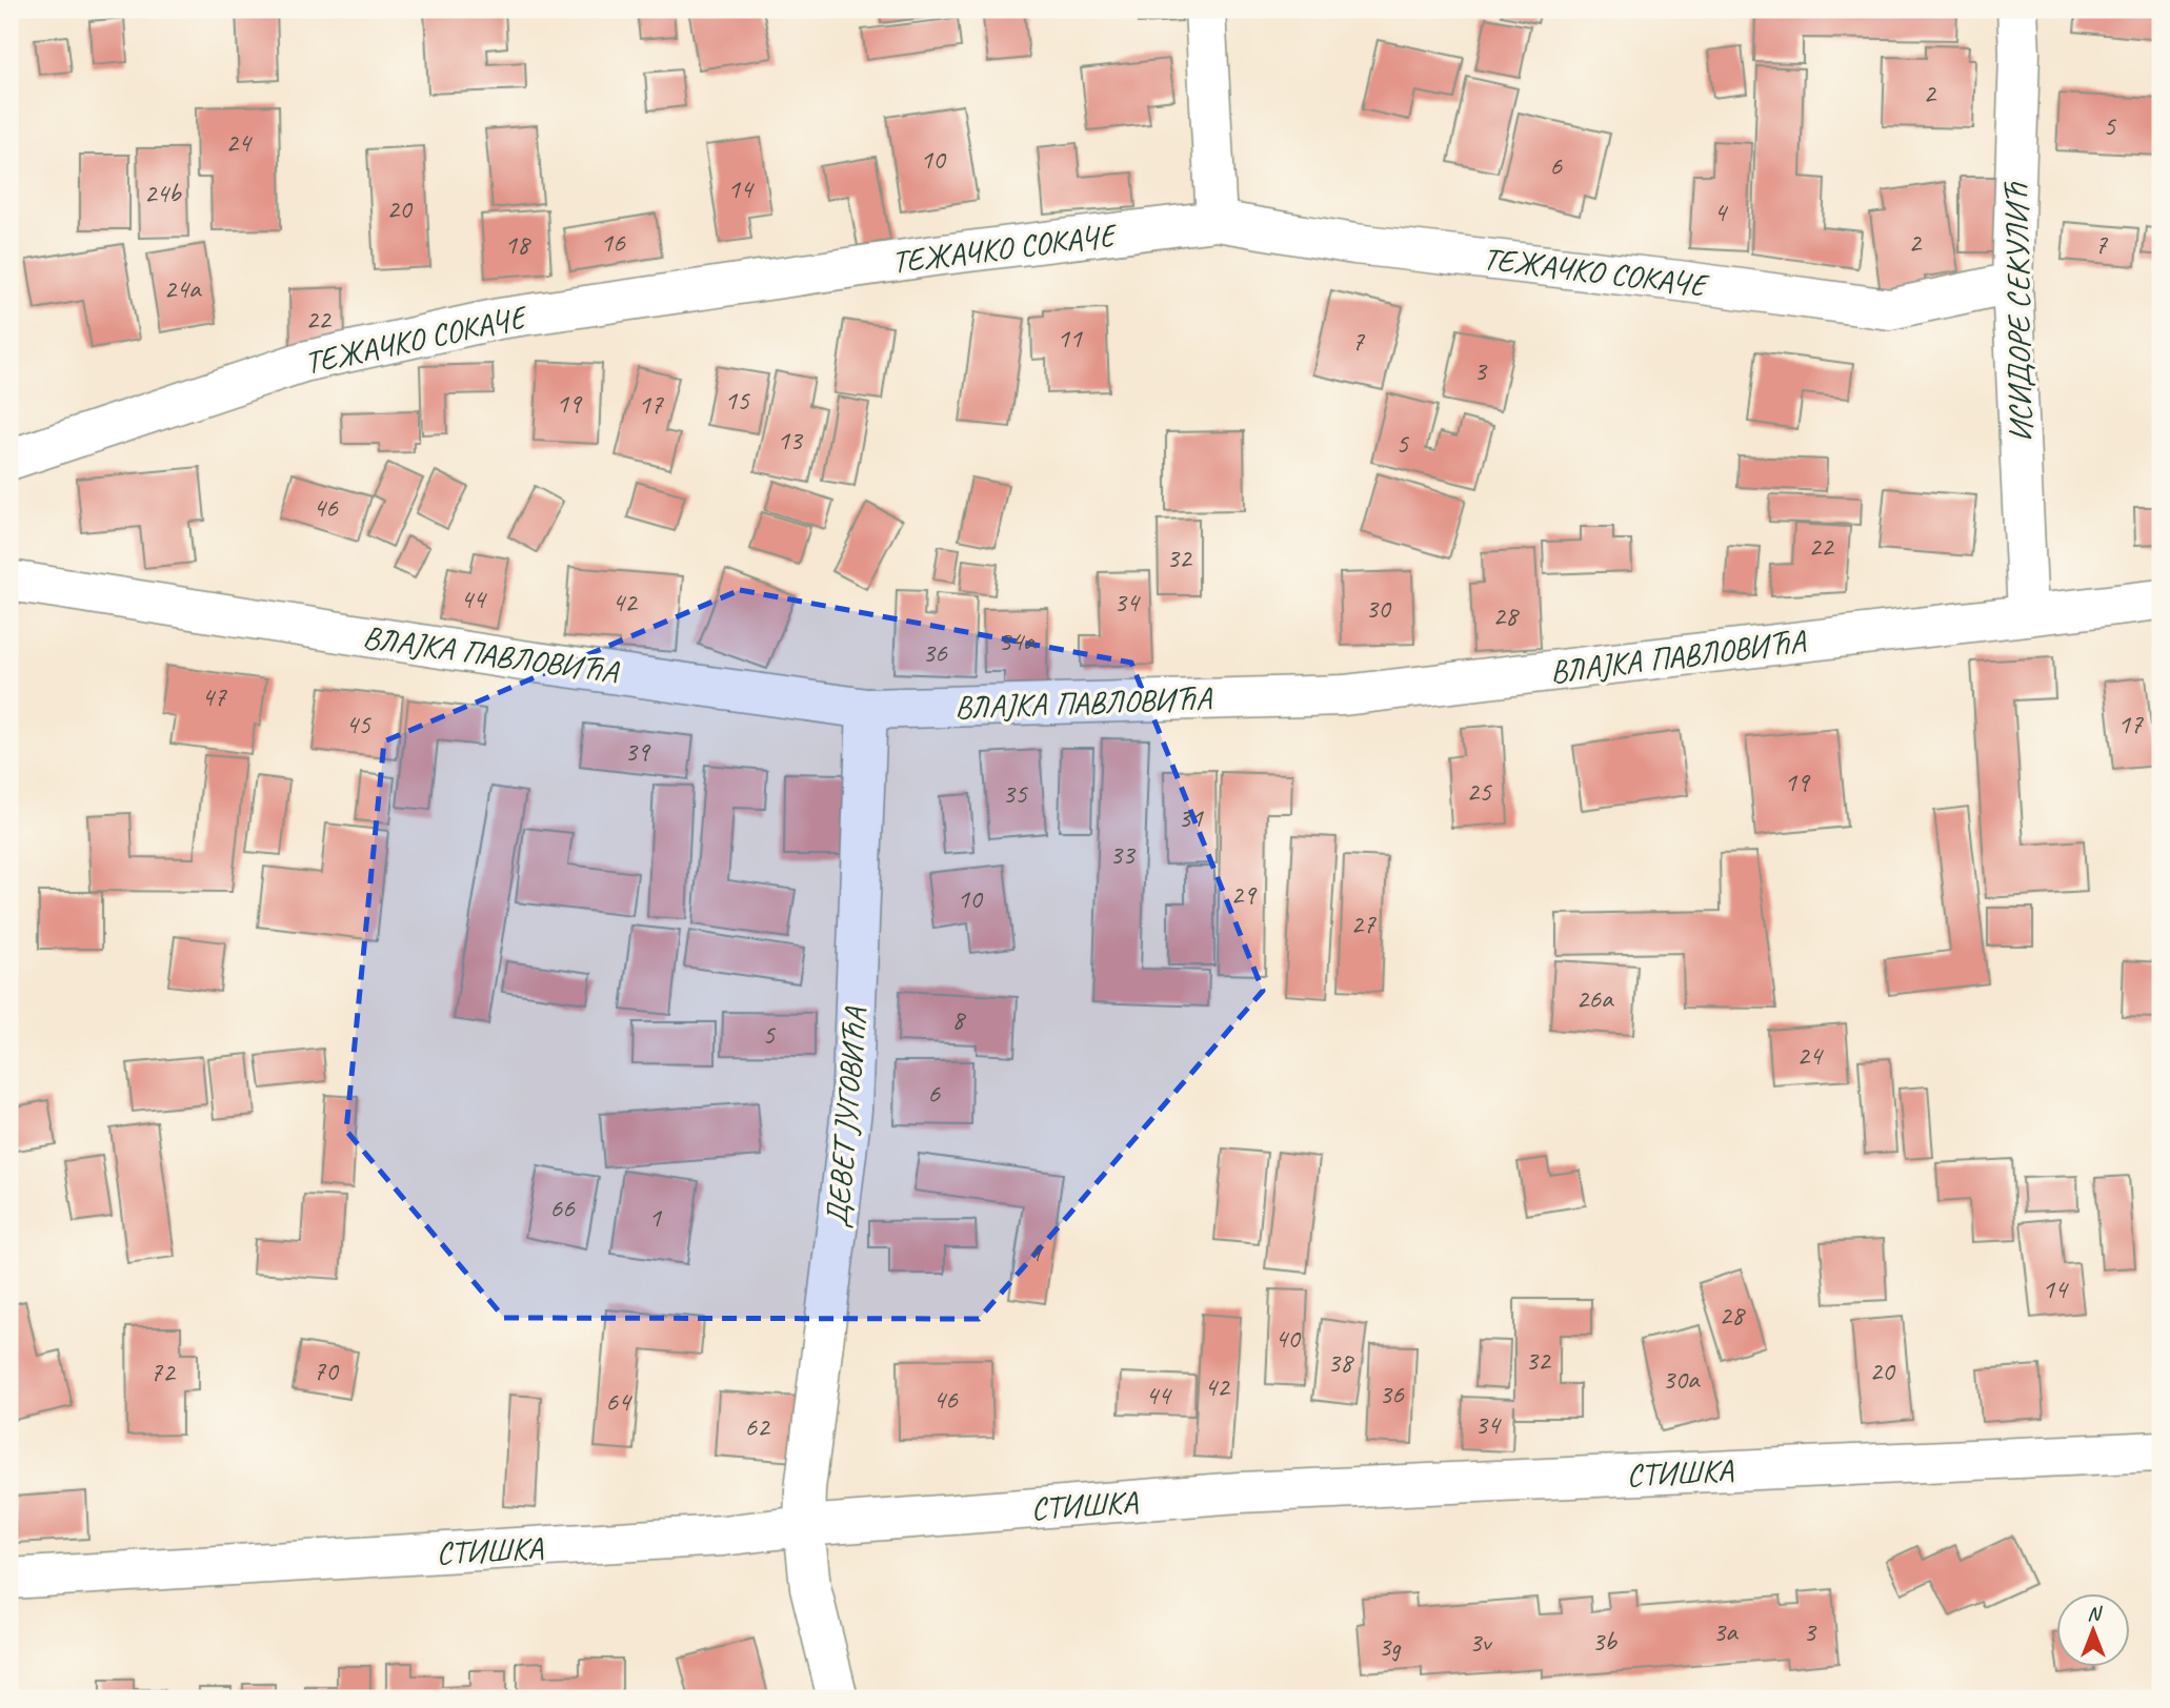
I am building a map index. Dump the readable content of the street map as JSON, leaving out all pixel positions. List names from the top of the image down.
{
  "streets": {
    "street": [
      "ТЕЖАЧКО СОКАЧЕ",
      "ИСИДОРЕ СЕКУЛИЋ",
      "ВЛАЈКА ПАВЛОВИЋА",
      "ДЕВЕТ ЈУГОВИЋА",
      "СТИШКА"
    ]
  },
  "crossings": [
    ["ТЕЖАЧКО СОКАЧЕ", "ИСИДОРЕ СЕКУЛИЋ"],
    ["ИСИДОРЕ СЕКУЛИЋ", "ВЛАЈКА ПАВЛОВИЋА"],
    ["ВЛАЈКА ПАВЛОВИЋА", "ДЕВЕТ ЈУГОВИЋА"],
    ["ДЕВЕТ ЈУГОВИЋА", "СТИШКА"]
  ],
  "house_numbers": [
    "2",
    "5",
    "24",
    "10",
    "6",
    "14",
    "24b",
    "20",
    "4",
    "16",
    "2",
    "18",
    "7",
    "24a",
    "22",
    "11",
    "7",
    "3",
    "15",
    "19",
    "17",
    "13",
    "5",
    "46",
    "22",
    "32",
    "44",
    "42",
    "34",
    "30",
    "28",
    "34a",
    "36",
    "47",
    "45",
    "17",
    "39",
    "19",
    "25",
    "35",
    "31",
    "33",
    "29",
    "10",
    "27",
    "26a",
    "8",
    "5",
    "24",
    "6",
    "66",
    "1",
    "4",
    "14",
    "28",
    "40",
    "32",
    "38",
    "70",
    "20",
    "72",
    "30a",
    "42",
    "36",
    "44",
    "46",
    "64",
    "34",
    "62",
    "3a",
    "3",
    "3b",
    "3v",
    "3g"
  ],
  "north": "top"
}
